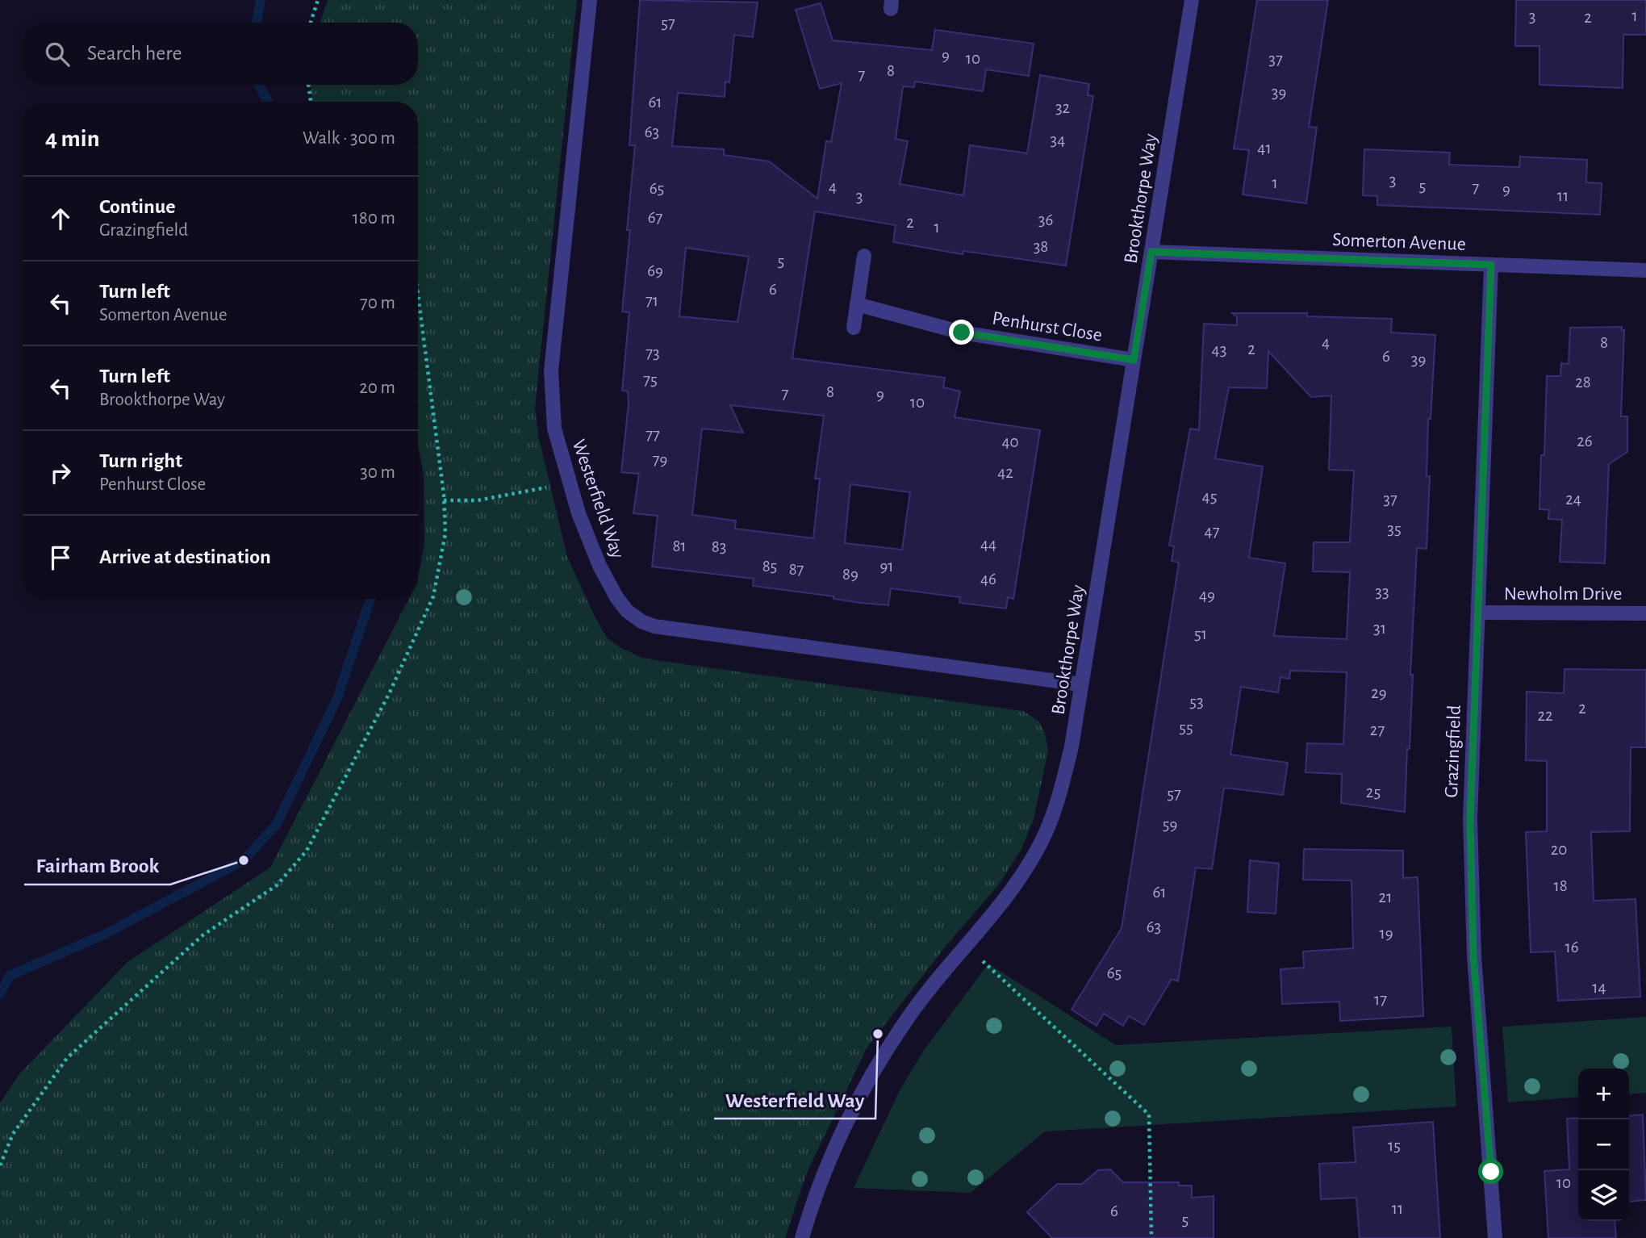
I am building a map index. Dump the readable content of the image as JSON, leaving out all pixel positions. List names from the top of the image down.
{
  "streets": {
    "street": [
      "Brookthorpe Way",
      "Somerton Avenue",
      "Penhurst Close",
      "Westerfield Way",
      "Newholm Drive",
      "Grazingfield"
    ]
  },
  "crossings": [
    ["Brookthorpe Way", "Somerton Avenue"],
    ["Brookthorpe Way", "Penhurst Close"],
    ["Brookthorpe Way", "Westerfield Way"],
    ["Somerton Avenue", "Grazingfield"],
    ["Newholm Drive", "Grazingfield"]
  ],
  "places": ["Fairham Brook", "Westerfield Way"],
  "house_numbers": [
    "1",
    "3",
    "2",
    "57",
    "9",
    "10",
    "37",
    "8",
    "7",
    "39",
    "61",
    "32",
    "63",
    "34",
    "41",
    "3",
    "1",
    "5",
    "4",
    "7",
    "65",
    "9",
    "11",
    "3",
    "67",
    "36",
    "2",
    "1",
    "38",
    "5",
    "69",
    "6",
    "71",
    "4",
    "8",
    "2",
    "43",
    "73",
    "6",
    "39",
    "75",
    "28",
    "8",
    "7",
    "9",
    "10",
    "77",
    "26",
    "40",
    "79",
    "42",
    "45",
    "37",
    "24",
    "35",
    "47",
    "44",
    "81",
    "83",
    "85",
    "91",
    "87",
    "89",
    "46",
    "33",
    "49",
    "31",
    "51",
    "29",
    "53",
    "2",
    "22",
    "55",
    "27",
    "25",
    "57",
    "59",
    "20",
    "18",
    "61",
    "21",
    "63",
    "19",
    "16",
    "65",
    "14",
    "17",
    "15",
    "10",
    "11",
    "6",
    "5"
  ],
  "page": {
    "search": "Search here",
    "heading": ["4 min", "Walk · 300 m"],
    "list": [
      ["Continue", "Grazingfield", "180 m"],
      ["Turn left", "Somerton Avenue", "70 m"],
      ["Turn left", "Brookthorpe Way", "20 m"],
      ["Turn right", "Penhurst Close", "30 m"],
      "Arrive at destination"
    ],
    "map_buttons": ["+", "−"]
  }
}
